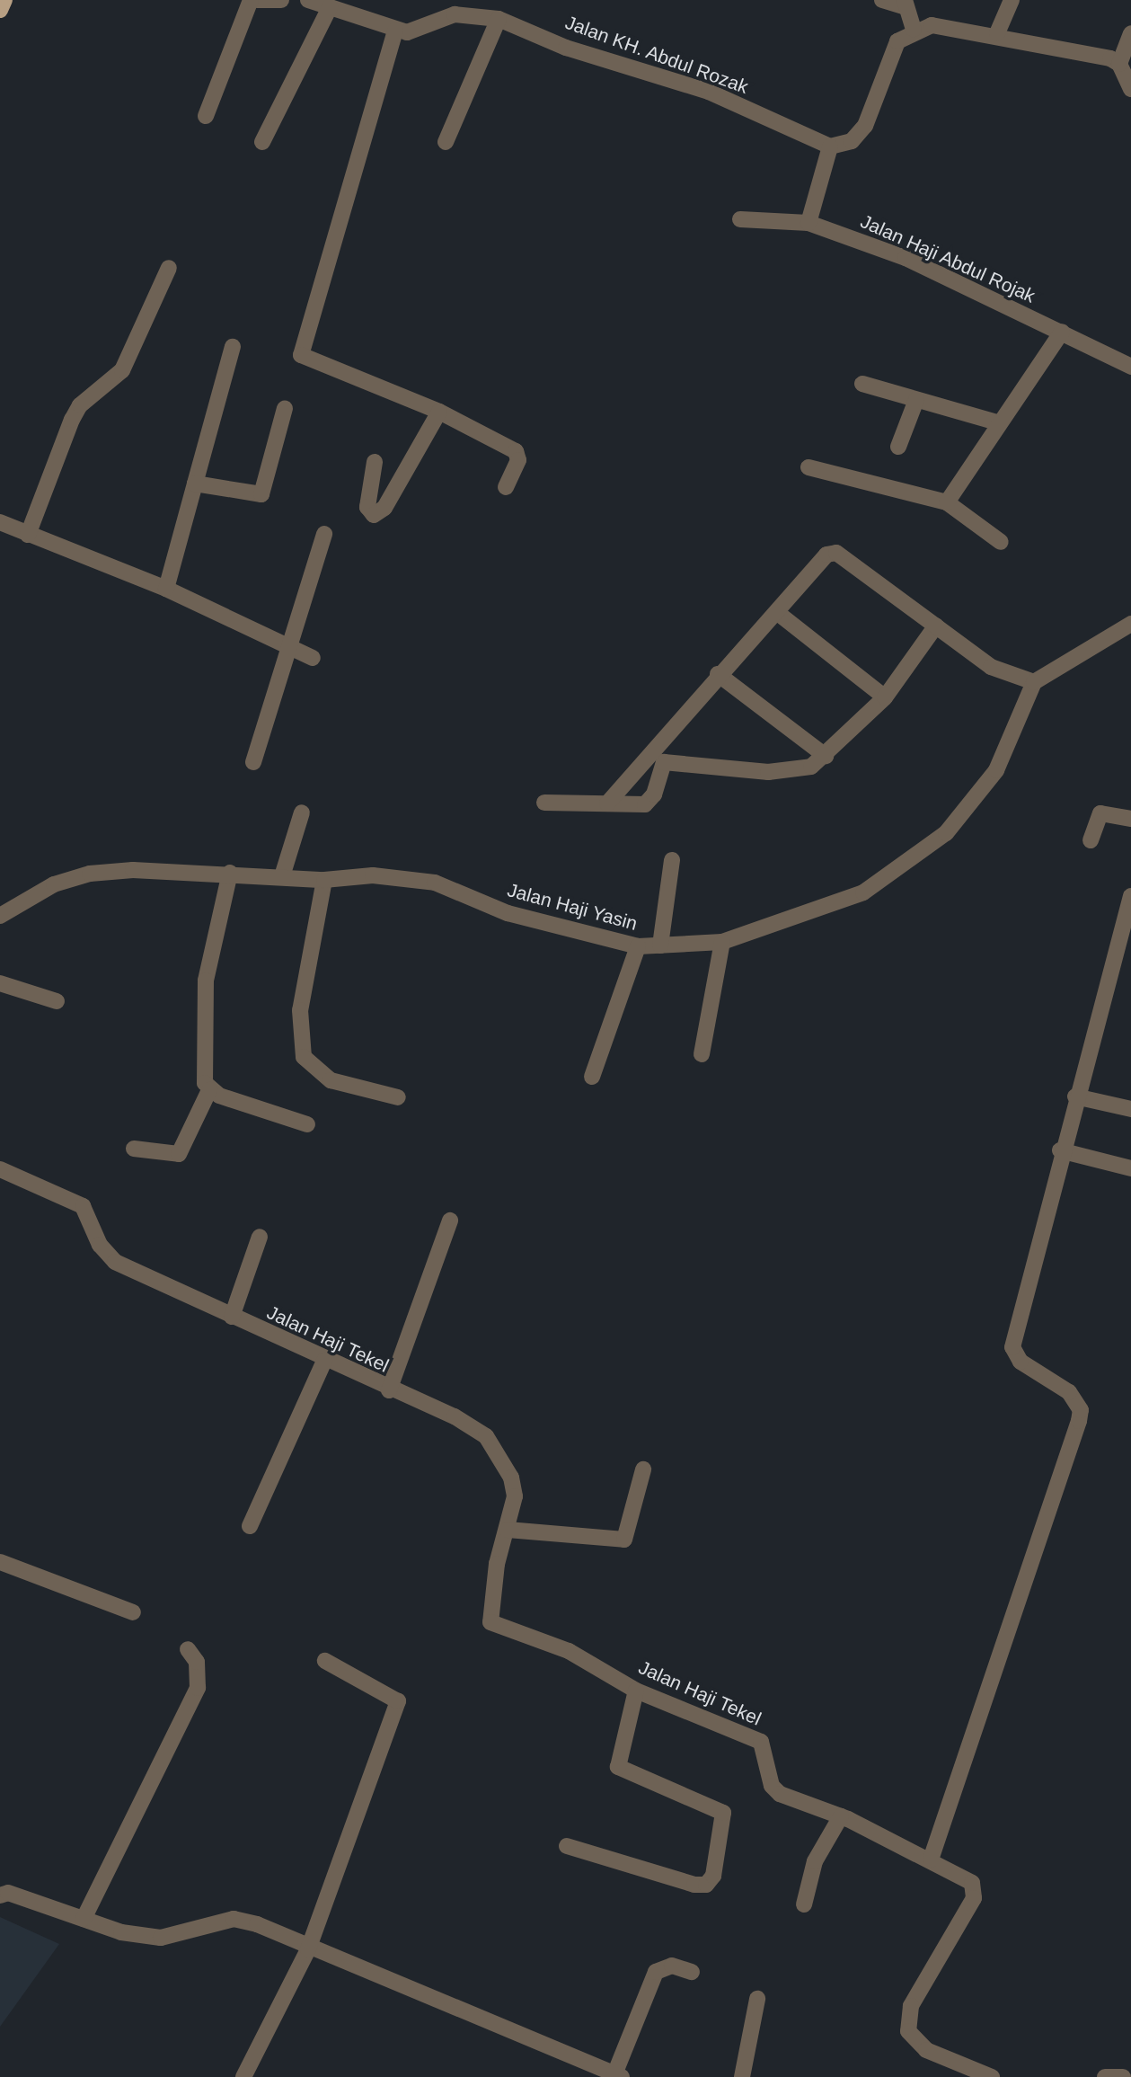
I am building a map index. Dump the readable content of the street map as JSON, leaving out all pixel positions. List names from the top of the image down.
{
  "streets": {
    "street": [
      "Jalan KH. Abdul Rozak",
      "Jalan Haji Abdul Rojak",
      "Jalan Haji Yasin",
      "Jalan Haji Tekel"
    ]
  }
}
